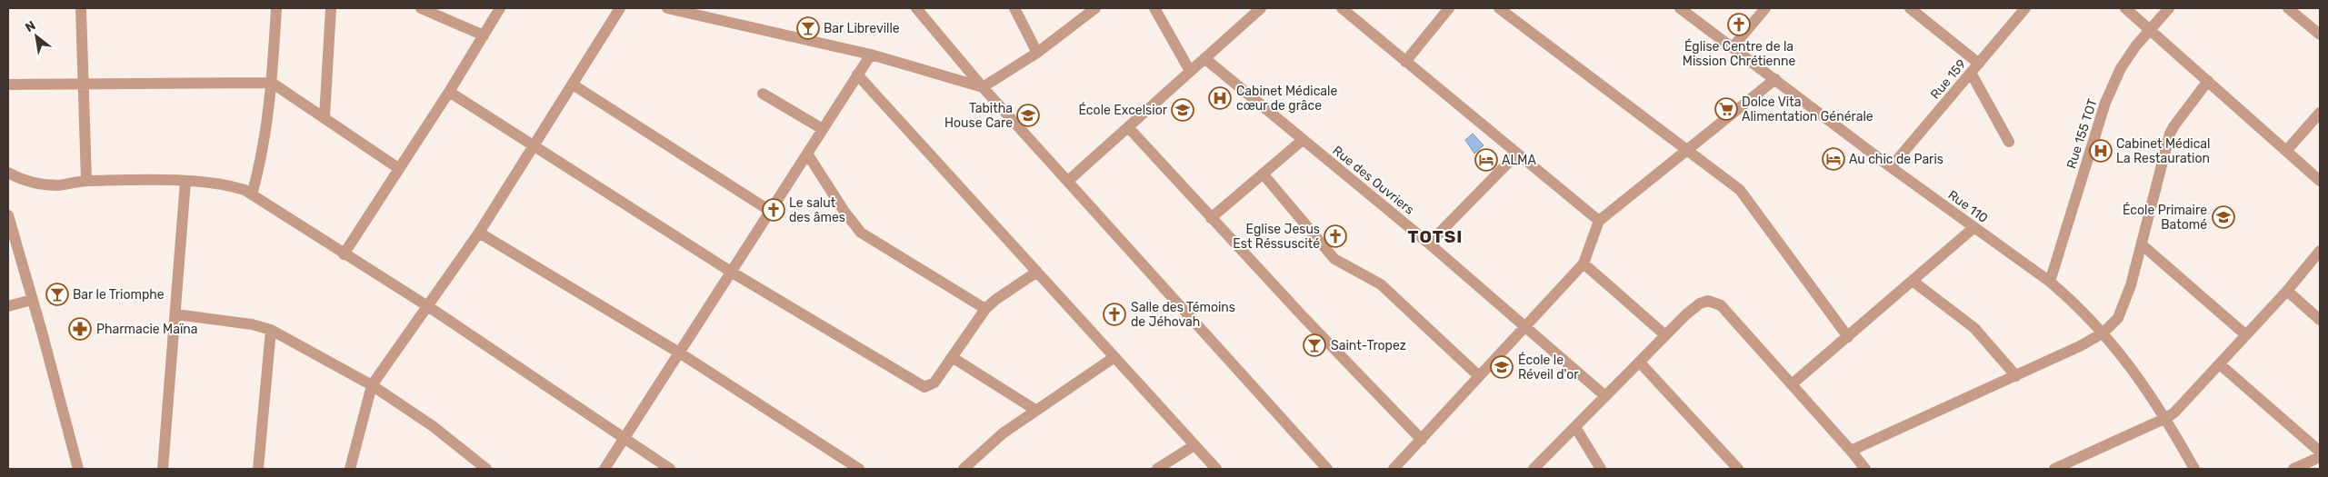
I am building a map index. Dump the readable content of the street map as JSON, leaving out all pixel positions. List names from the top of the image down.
{
  "streets": {
    "street": [
      "Rue 159",
      "Rue 155 TOT",
      "Rue des Ouvriers",
      "Rue 110"
    ]
  },
  "crossings": [
    ["Rue 159", "Rue 110"],
    ["Rue 155 TOT", "Rue 110"]
  ],
  "districts": ["TOTSI"],
  "places": {
    "church": [
      "Église Centre de la Mission Chrétienne",
      "Le salut des âmes",
      "Eglise Jesus Est Réssuscité",
      "Salle des Témoins de Jéhovah"
    ],
    "bar": ["Bar Libreville", "Bar le Triomphe", "Saint-Tropez"],
    "hospital": ["Cabinet Médicale cœur de grâce", "Cabinet Médical La Restauration"],
    "supermarket": ["Dolce Vita Alimentation Générale"],
    "school or university": [
      "École Excelsior",
      "Tabitha House Care",
      "École Primaire Batomé",
      "École le Réveil d'or"
    ],
    "hotel": ["Au chic de Paris", "ALMA"],
    "pharmacy": ["Pharmacie Maïna"]
  },
  "north": "top left"
}
